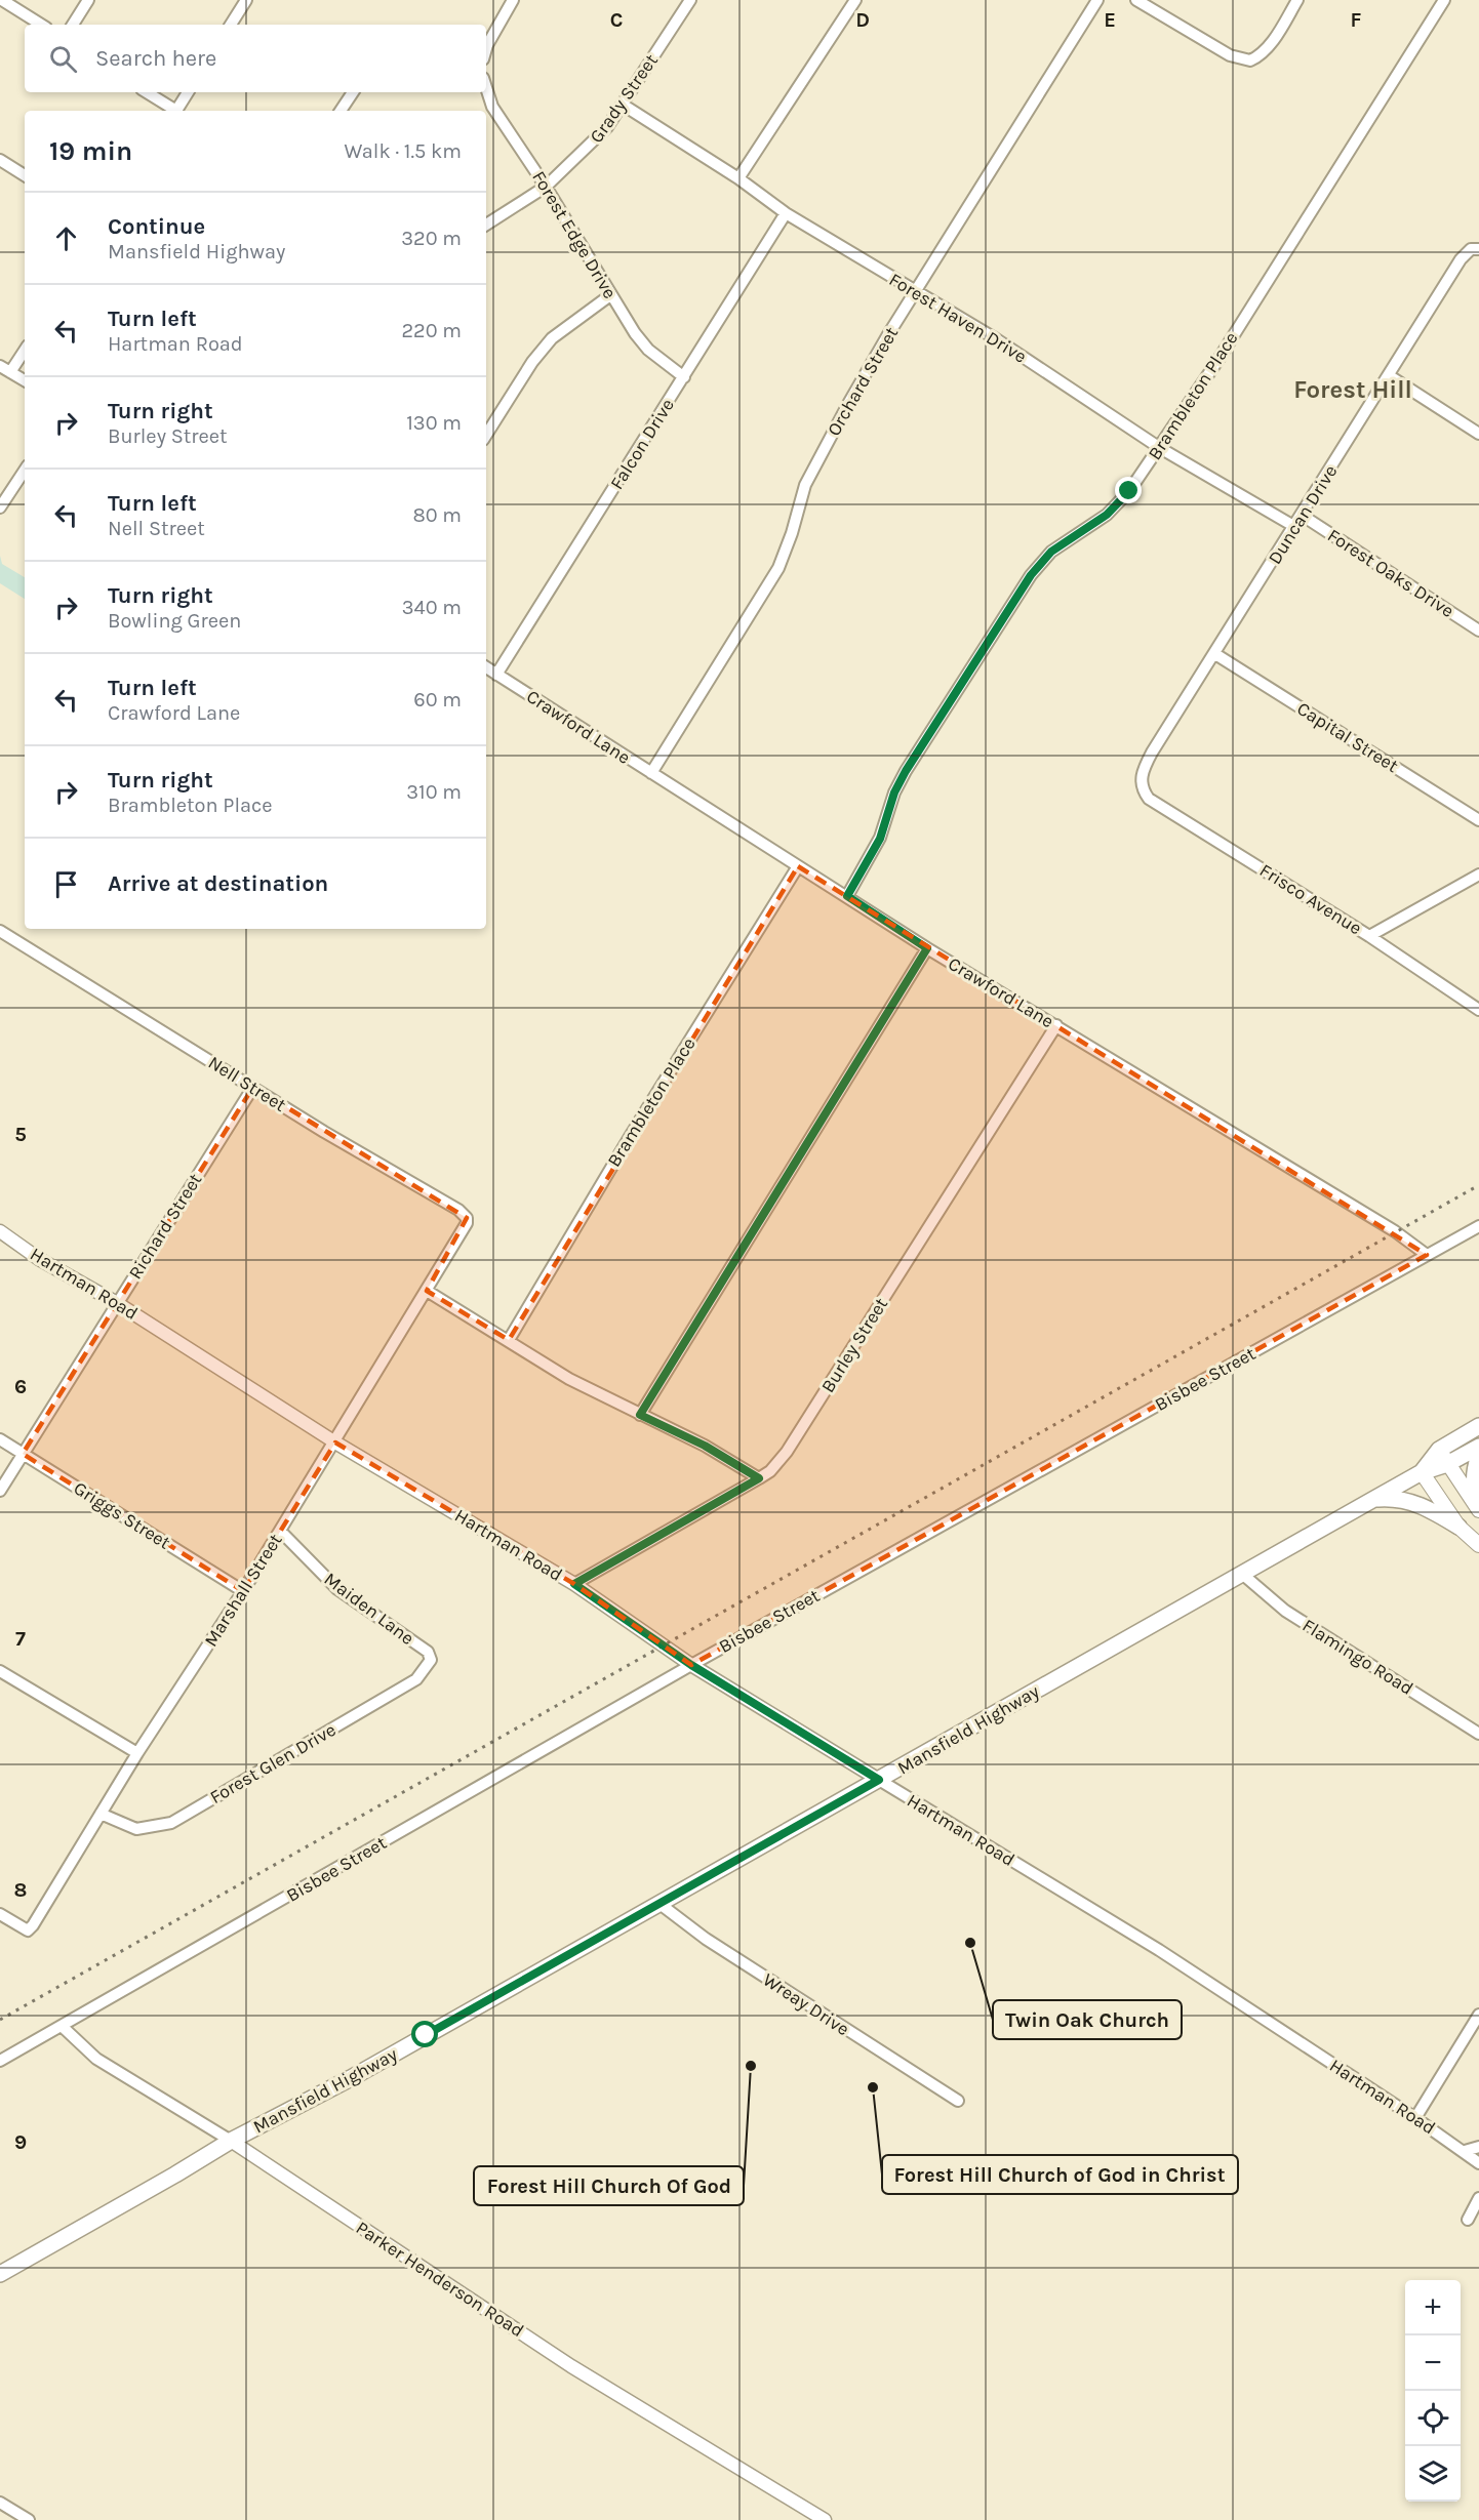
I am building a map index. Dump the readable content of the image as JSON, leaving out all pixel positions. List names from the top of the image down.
{
  "streets": {
    "main road": ["Mansfield Highway"],
    "street": [
      "Grady Street",
      "Forest Edge Drive",
      "Forest Haven Drive",
      "Orchard Street",
      "Brambleton Place",
      "Falcon Drive",
      "Duncan Drive",
      "Forest Oaks Drive",
      "Crawford Lane",
      "Capital Street",
      "Frisco Avenue",
      "Nell Street",
      "Richard Street",
      "Hartman Road",
      "Burley Street",
      "Bisbee Street",
      "Griggs Street",
      "Marshall Street",
      "Maiden Lane",
      "Flamingo Road",
      "Forest Glen Drive",
      "Wreay Drive",
      "Parker Henderson Road"
    ]
  },
  "crossings": [
    ["Grady Street", "Forest Edge Drive"],
    ["Grady Street", "Forest Haven Drive"],
    ["Forest Edge Drive", "Falcon Drive"],
    ["Forest Haven Drive", "Orchard Street"],
    ["Forest Haven Drive", "Brambleton Place"],
    ["Forest Haven Drive", "Falcon Drive"],
    ["Forest Haven Drive", "Duncan Drive"],
    ["Orchard Street", "Crawford Lane"],
    ["Brambleton Place", "Crawford Lane"],
    ["Falcon Drive", "Crawford Lane"],
    ["Duncan Drive", "Forest Oaks Drive"],
    ["Duncan Drive", "Capital Street"],
    ["Duncan Drive", "Frisco Avenue"],
    ["Crawford Lane", "Burley Street"],
    ["Crawford Lane", "Bisbee Street"],
    ["Nell Street", "Richard Street"],
    ["Nell Street", "Marshall Street"],
    ["Richard Street", "Hartman Road"],
    ["Richard Street", "Griggs Street"],
    ["Hartman Road", "Burley Street"],
    ["Hartman Road", "Bisbee Street"],
    ["Hartman Road", "Marshall Street"],
    ["Hartman Road", "Mansfield Highway"],
    ["Bisbee Street", "Parker Henderson Road"],
    ["Griggs Street", "Marshall Street"],
    ["Marshall Street", "Maiden Lane"],
    ["Marshall Street", "Forest Glen Drive"],
    ["Maiden Lane", "Forest Glen Drive"],
    ["Flamingo Road", "Mansfield Highway"],
    ["Mansfield Highway", "Wreay Drive"],
    ["Mansfield Highway", "Parker Henderson Road"]
  ],
  "districts": ["Forest Hill"],
  "places": ["Twin Oak Church", "Forest Hill Church Of God", "Forest Hill Church of God in Christ"],
  "page": {
    "search": "Search here",
    "heading": ["19 min", "Walk · 1.5 km"],
    "list": [
      ["Continue", "Mansfield Highway", "320 m"],
      ["Turn left", "Hartman Road", "220 m"],
      ["Turn right", "Burley Street", "130 m"],
      ["Turn left", "Nell Street", "80 m"],
      ["Turn right", "Bowling Green", "340 m"],
      ["Turn left", "Crawford Lane", "60 m"],
      ["Turn right", "Brambleton Place", "310 m"],
      "Arrive at destination"
    ],
    "map_buttons": ["+", "−"]
  },
  "grid": {
    "columns": [
      "C",
      "D",
      "E",
      "F"
    ],
    "rows": [
      "5",
      "6",
      "7",
      "8",
      "9"
    ]
  }
}
